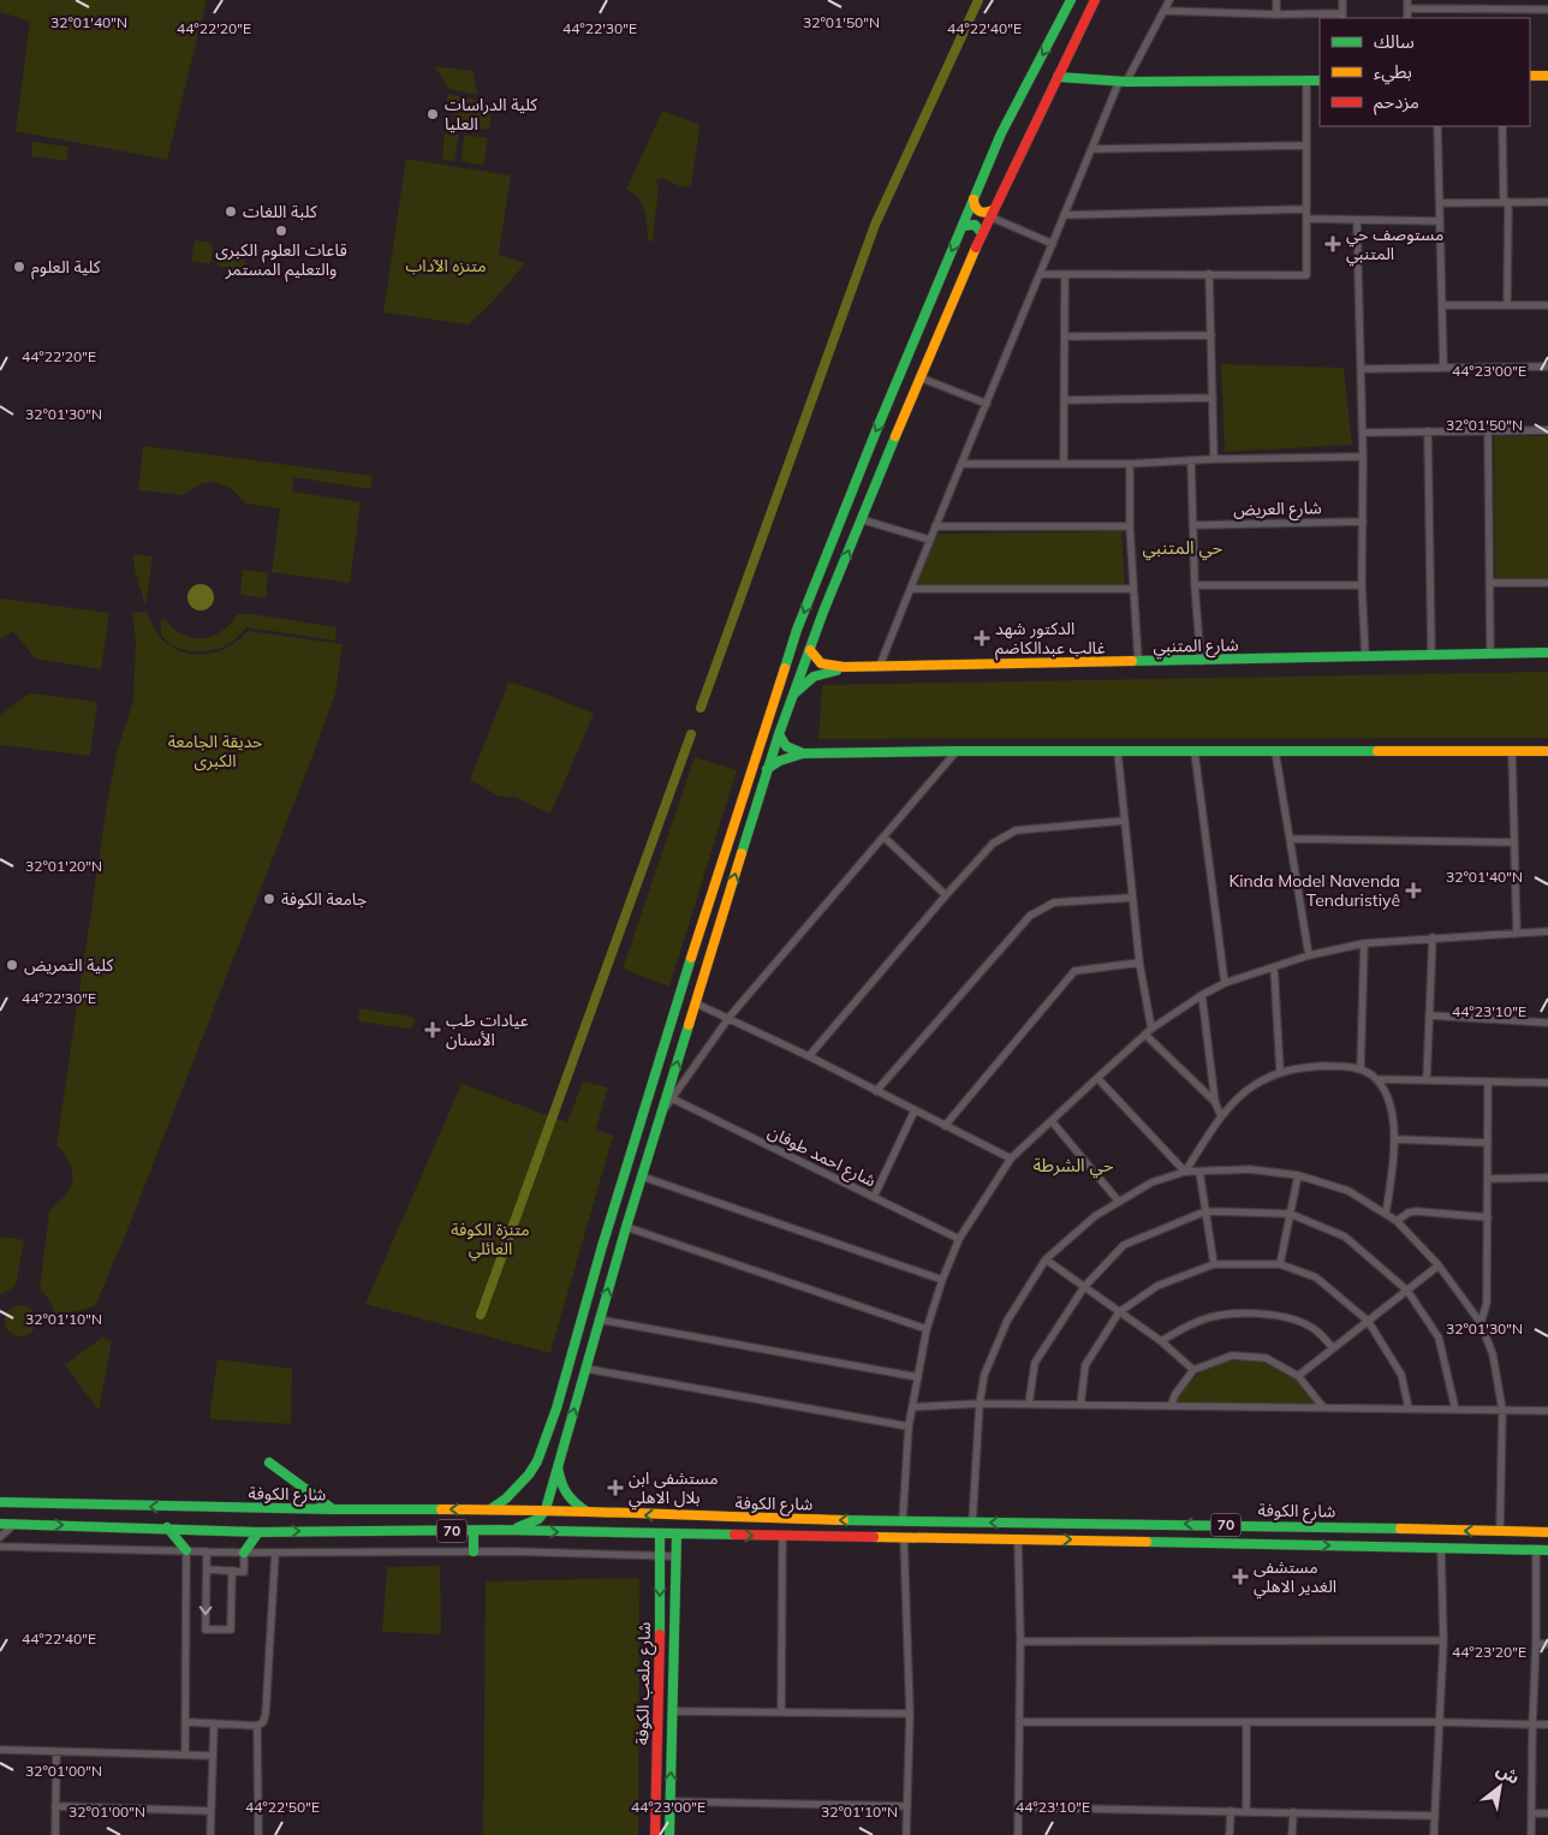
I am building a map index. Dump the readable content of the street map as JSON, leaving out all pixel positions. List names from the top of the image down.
{
  "streets": {
    "main road": [
      "شارع المتنبي",
      "شارع الكوفة",
      "70",
      "شارع ملعب الكوفة"
    ],
    "street": ["شارع العريض", "شارع احمد طوفان"]
  },
  "crossings": [
    ["شارع الكوفة", "شارع ملعب الكوفة"]
  ],
  "districts": ["حي المتنبي", "حي الشرطة"],
  "parks": ["متنزه الآداب", "حديقة الجامعة الكبرى", "متنزة الكوفة العائلي"],
  "places": {
    "other": [
      "كلية الدراسات العليا",
      "كلبة اللغات",
      "قاعات العلوم الكبرى والتعليم المستمر",
      "كلية العلوم",
      "جامعة الكوفة",
      "كلية التمريض"
    ],
    "health": [
      "مستوصف حي المتنبي",
      "الدكتور شهد غالب عبدالكاضم",
      "Kinda Model Navenda Tenduristiyê",
      "عيادات طب الأسنان",
      "مستشفى ابن بلال الاهلي",
      "مستشفى الغدير الاهلي"
    ]
  },
  "legend": ["سالك", "بطيء", "مزدحم"],
  "north": "top right",
  "coordinates": [
    "32°01'40\"N",
    "32°01'50\"N",
    "44°22'20\"E",
    "44°22'30\"E",
    "44°22'40\"E",
    "44°23'00\"E",
    "32°01'30\"N",
    "32°01'20\"N",
    "44°23'10\"E",
    "32°01'10\"N",
    "44°23'20\"E",
    "32°01'00\"N",
    "44°22'50\"E"
  ]
}
